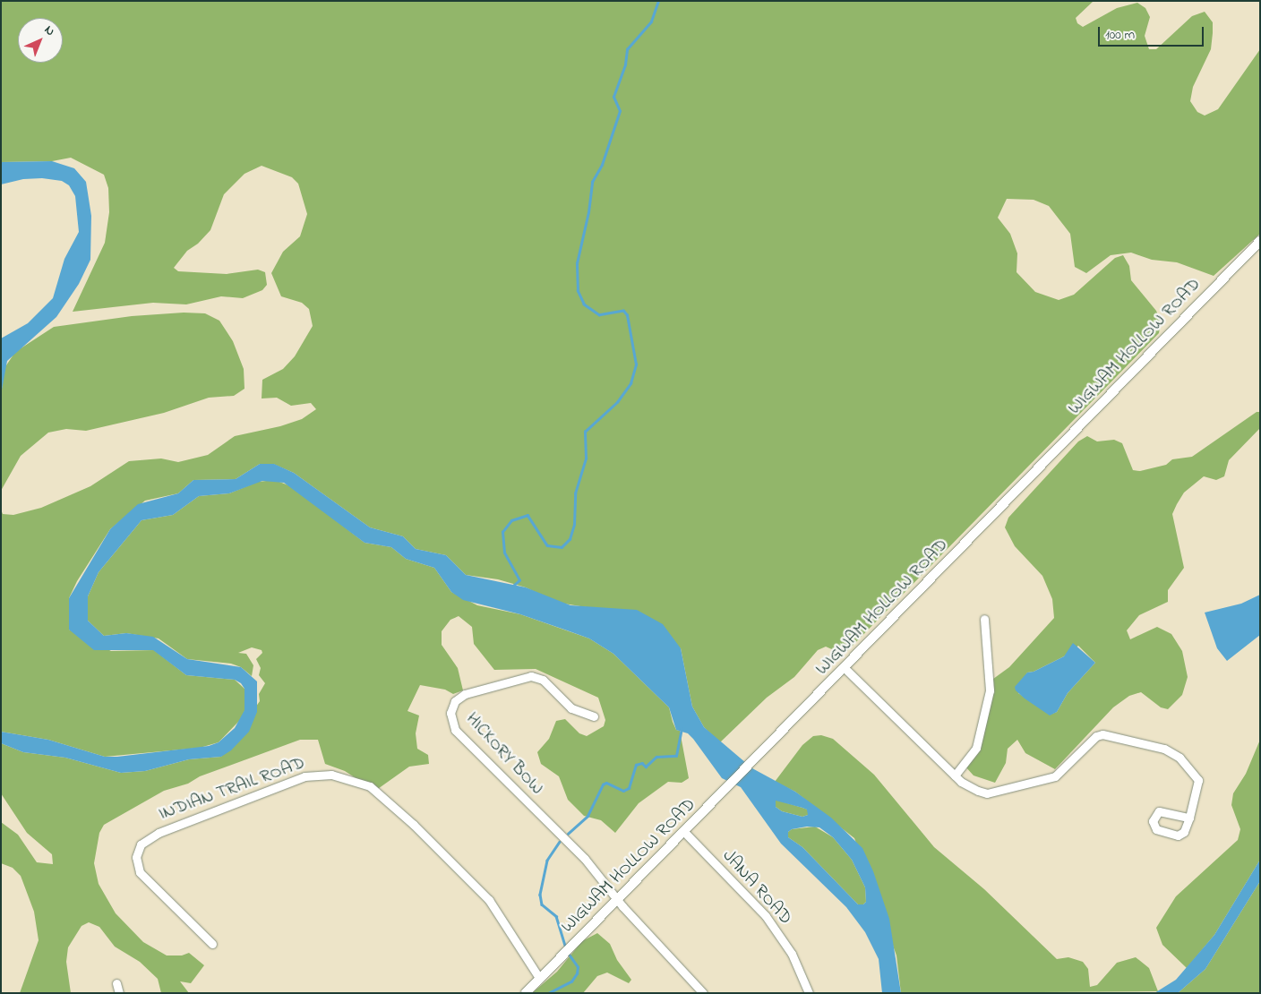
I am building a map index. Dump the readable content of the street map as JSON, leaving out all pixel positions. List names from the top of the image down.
{
  "streets": {
    "street": [
      "WIGWAM HOLLOW ROAD",
      "HICKORY BOW",
      "INDIAN TRAIL ROAD",
      "JANA ROAD"
    ]
  },
  "crossings": [
    ["WIGWAM HOLLOW ROAD", "HICKORY BOW"],
    ["WIGWAM HOLLOW ROAD", "INDIAN TRAIL ROAD"],
    ["WIGWAM HOLLOW ROAD", "JANA ROAD"]
  ],
  "scale_bar": "100 m",
  "north": "top right"
}
